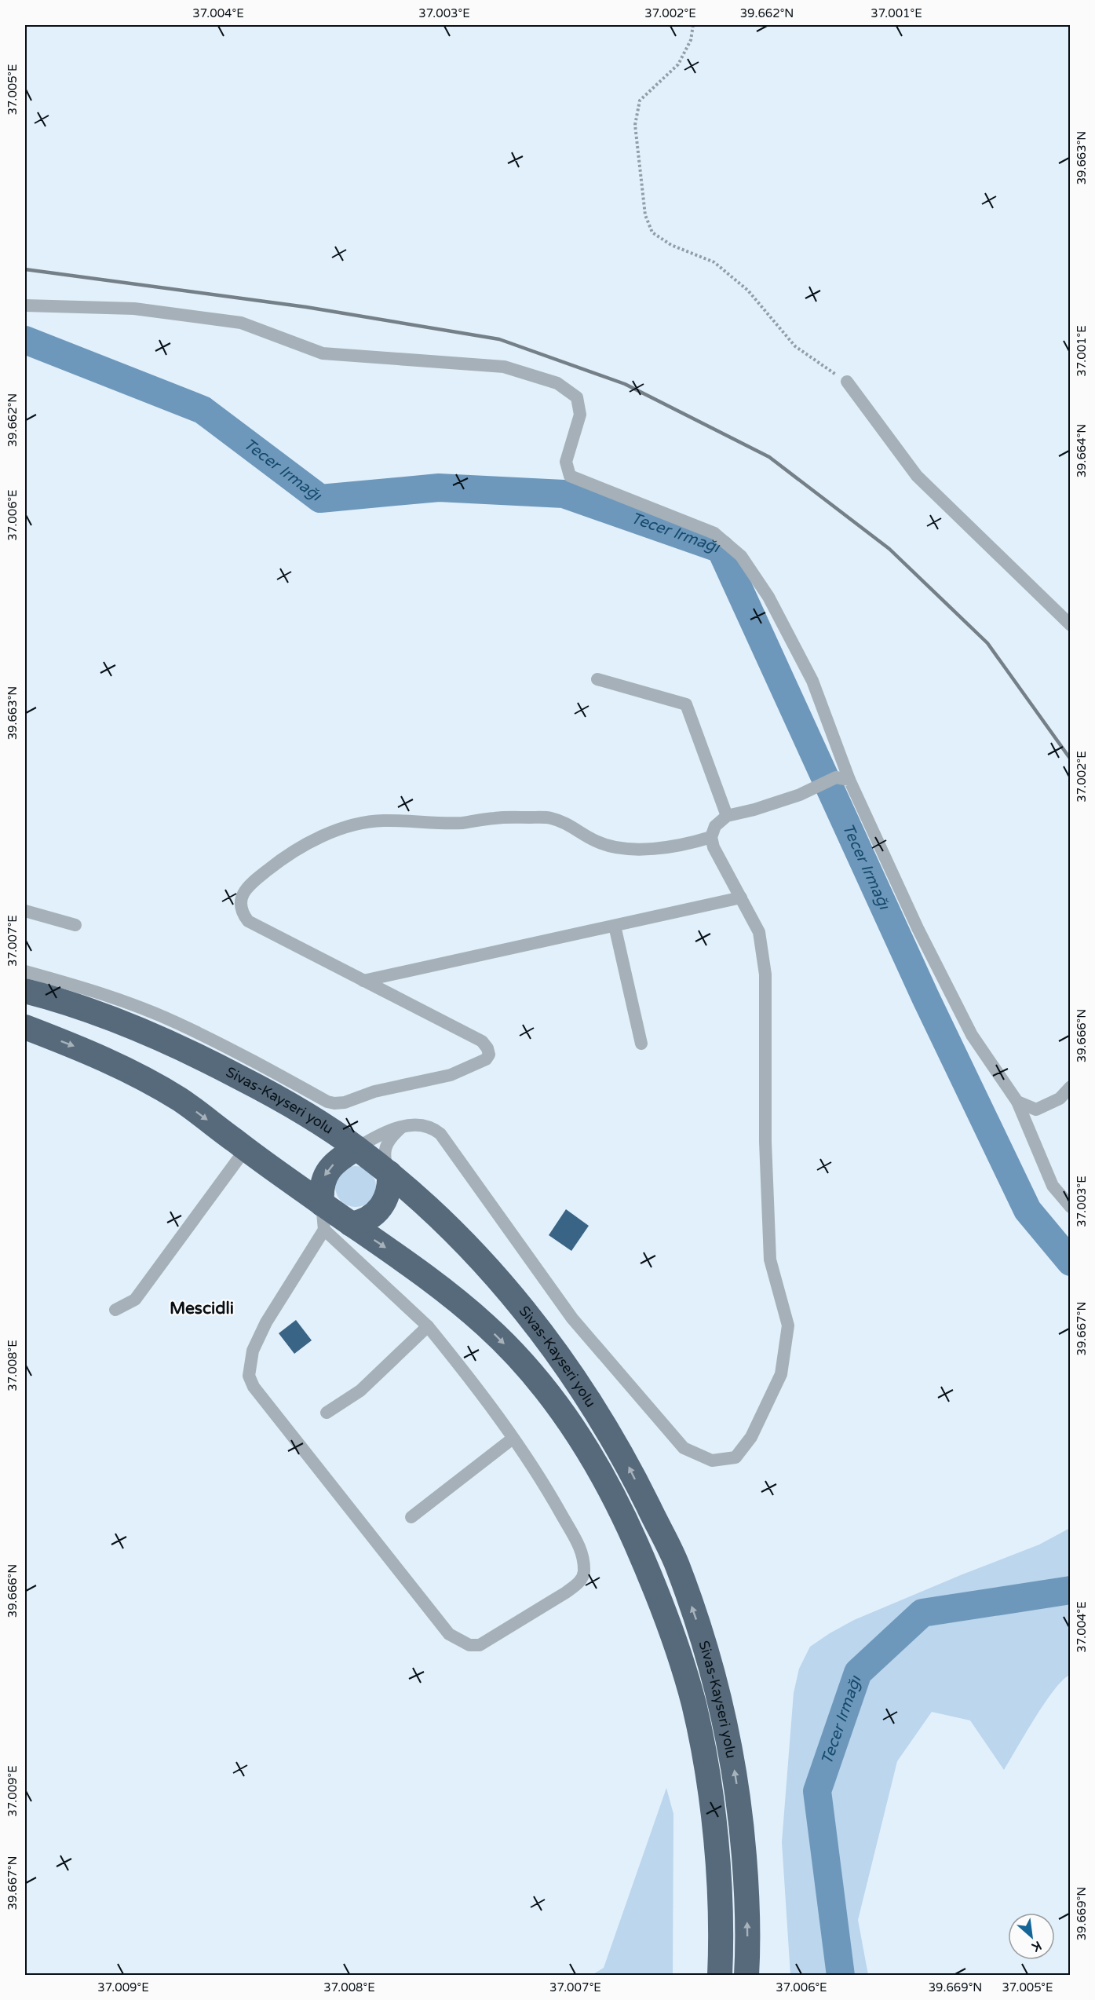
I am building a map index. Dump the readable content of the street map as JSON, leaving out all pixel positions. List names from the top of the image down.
{
  "streets": {
    "highway": ["Sivas-Kayseri yolu"]
  },
  "districts": ["Mescidli"],
  "water": ["Tecer Irmağı"],
  "north": "bottom right",
  "coordinates": [
    "37.004°E",
    "37.003°E",
    "37.002°E",
    "39.662°N",
    "37.001°E",
    "37.005°E",
    "39.663°N",
    "39.664°N",
    "37.006°E",
    "37.007°E",
    "39.666°N",
    "39.667°N",
    "37.008°E",
    "37.009°E",
    "39.669°N"
  ]
}
